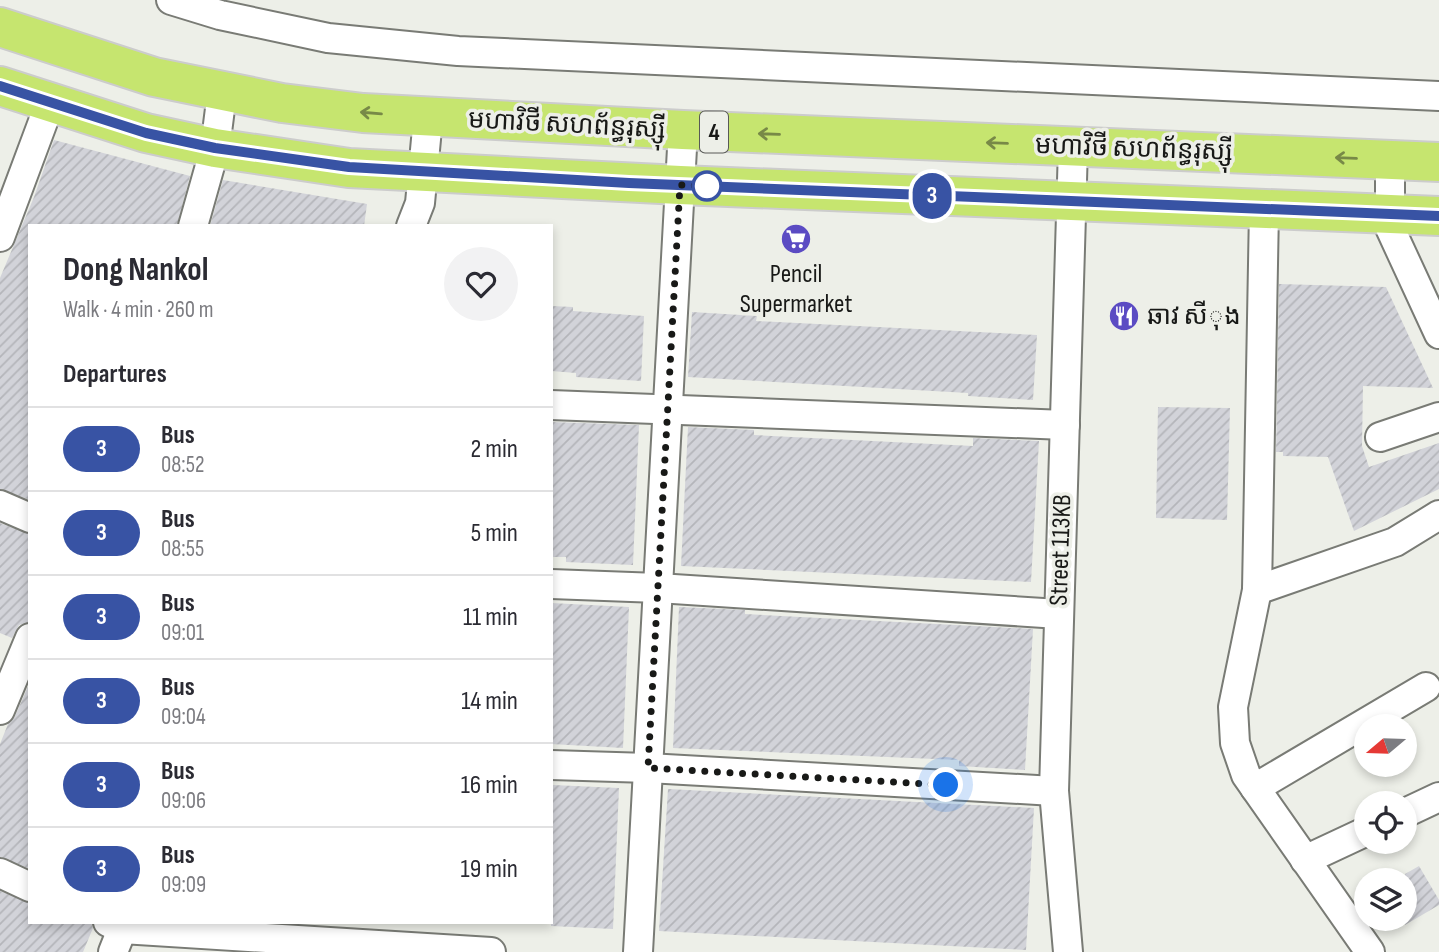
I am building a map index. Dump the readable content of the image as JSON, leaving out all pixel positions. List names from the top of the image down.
{
  "streets": {
    "highway": ["មហាវិថី សហព័ន្ធរុស្ស៊ី", "4"],
    "street": ["Street 113KB"]
  },
  "crossings": [
    ["មហាវិថី សហព័ន្ធរុស្ស៊ី", "Street 113KB"]
  ],
  "places": {
    "supermarket": ["Pencil Supermarket"],
    "restaurant": ["ឆាវ សីុង"]
  },
  "lines": ["bus line 3"],
  "north": "left",
  "page": {
    "on_map": "3",
    "heading": [
      ["Dong Nankol", "Walk · 4 min · 260 m"],
      "Departures"
    ],
    "list": [
      {
        "mark": "3",
        "name": "Bus",
        "note": "08:52",
        "value": "2 min"
      },
      {
        "mark": "3",
        "name": "Bus",
        "note": "08:55",
        "value": "5 min"
      },
      {
        "mark": "3",
        "name": "Bus",
        "note": "09:01",
        "value": "11 min"
      },
      {
        "mark": "3",
        "name": "Bus",
        "note": "09:04",
        "value": "14 min"
      },
      {
        "mark": "3",
        "name": "Bus",
        "note": "09:06",
        "value": "16 min"
      },
      {
        "mark": "3",
        "name": "Bus",
        "note": "09:09",
        "value": "19 min"
      }
    ]
  }
}
